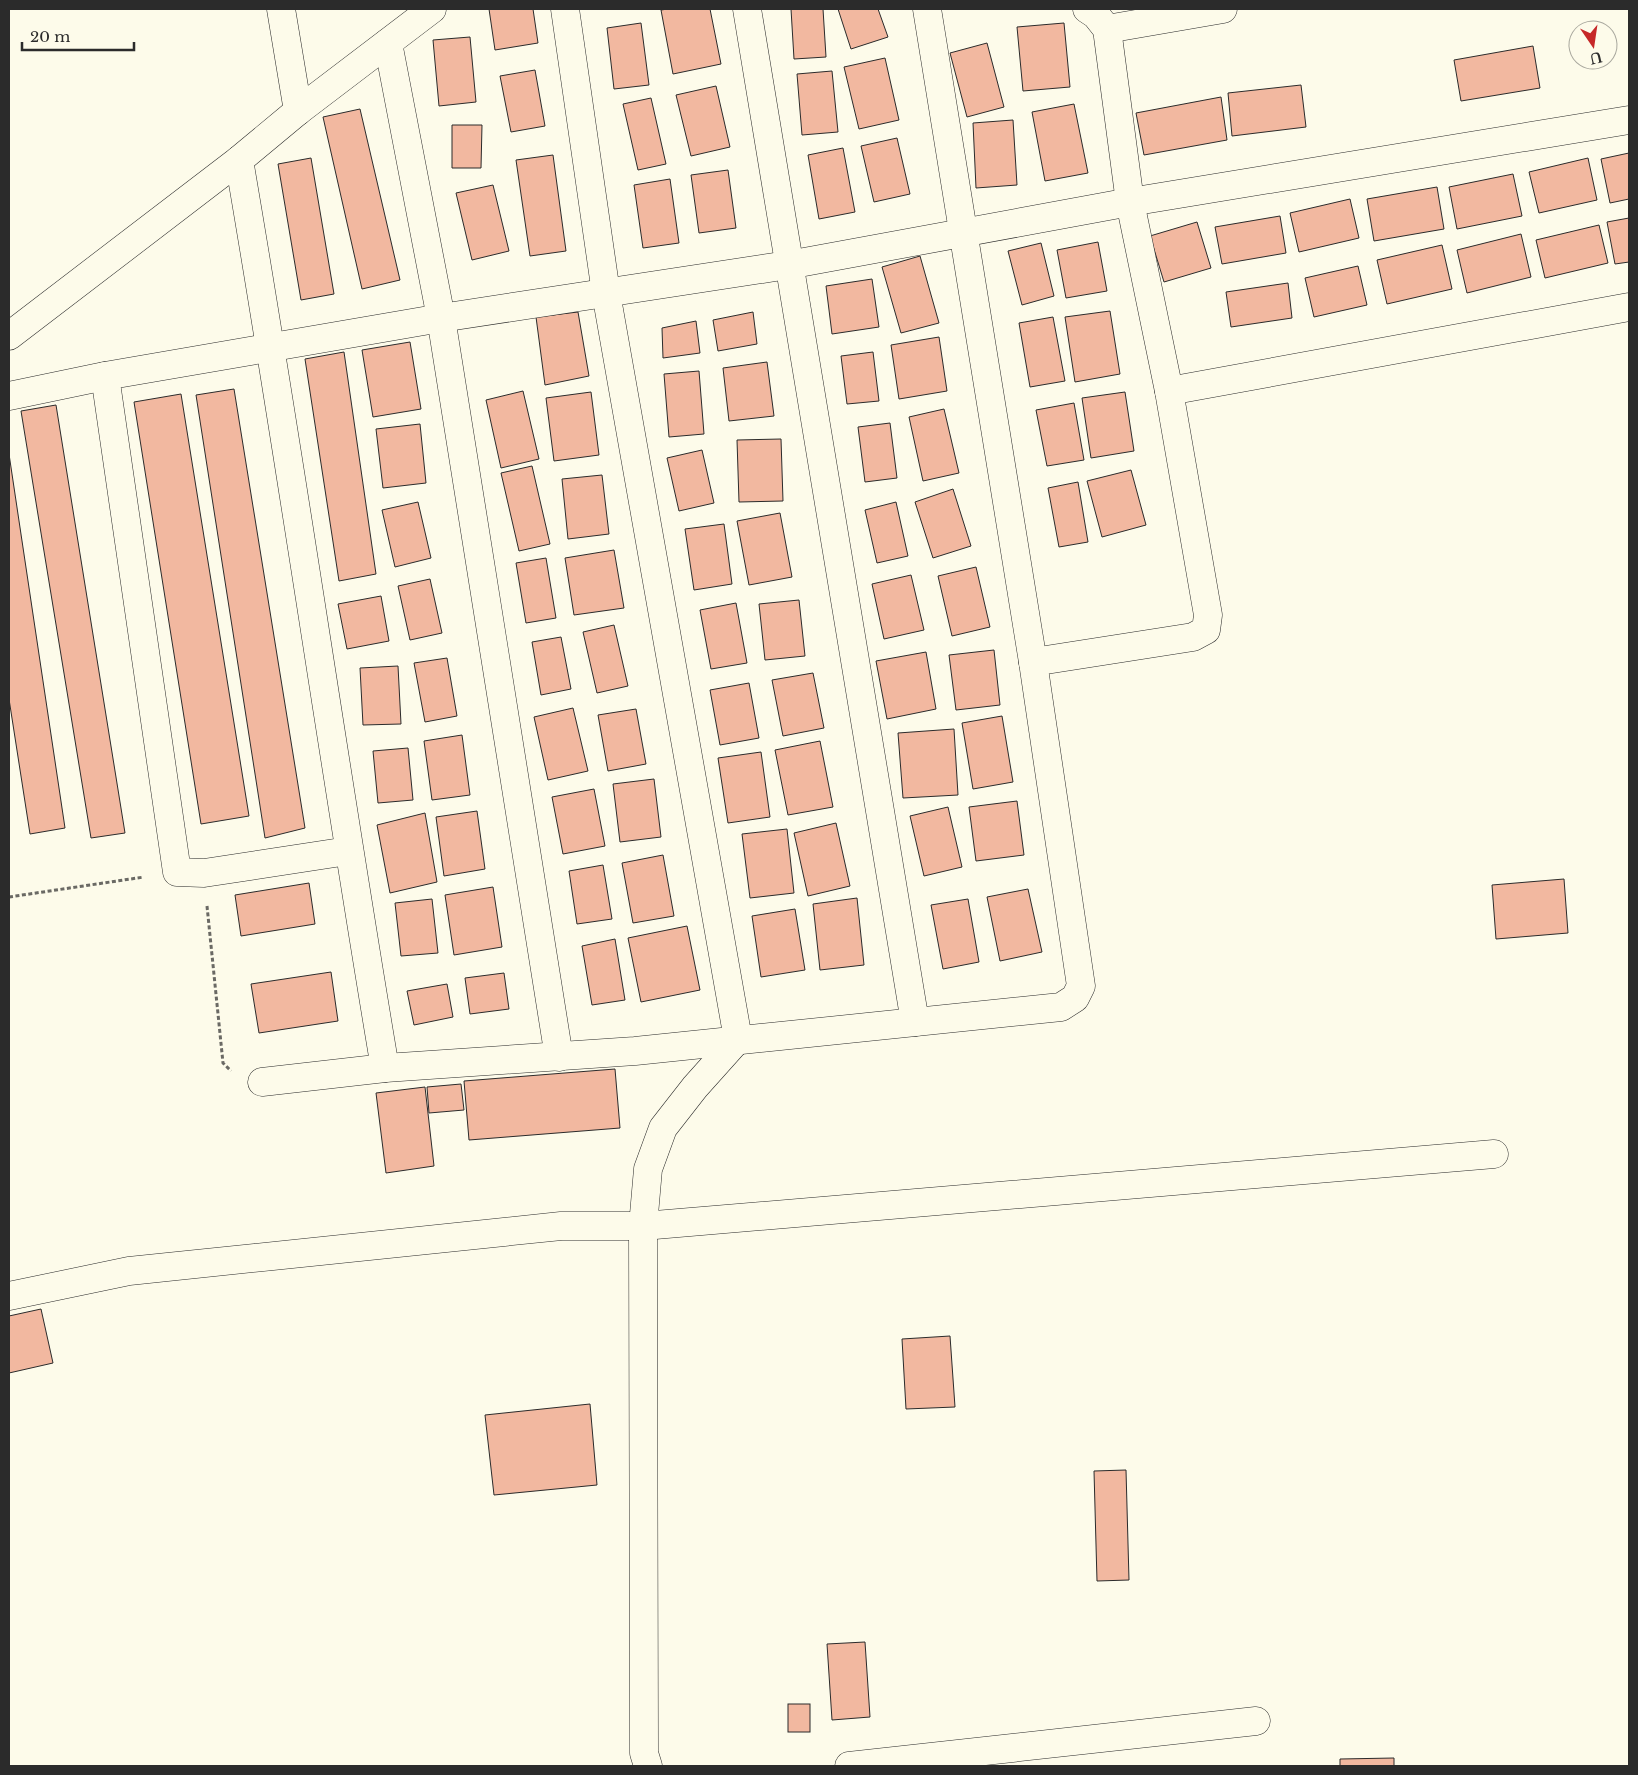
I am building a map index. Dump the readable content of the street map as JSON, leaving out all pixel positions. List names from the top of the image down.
{
  "scale_bar": "20 m",
  "north": "bottom"
}
